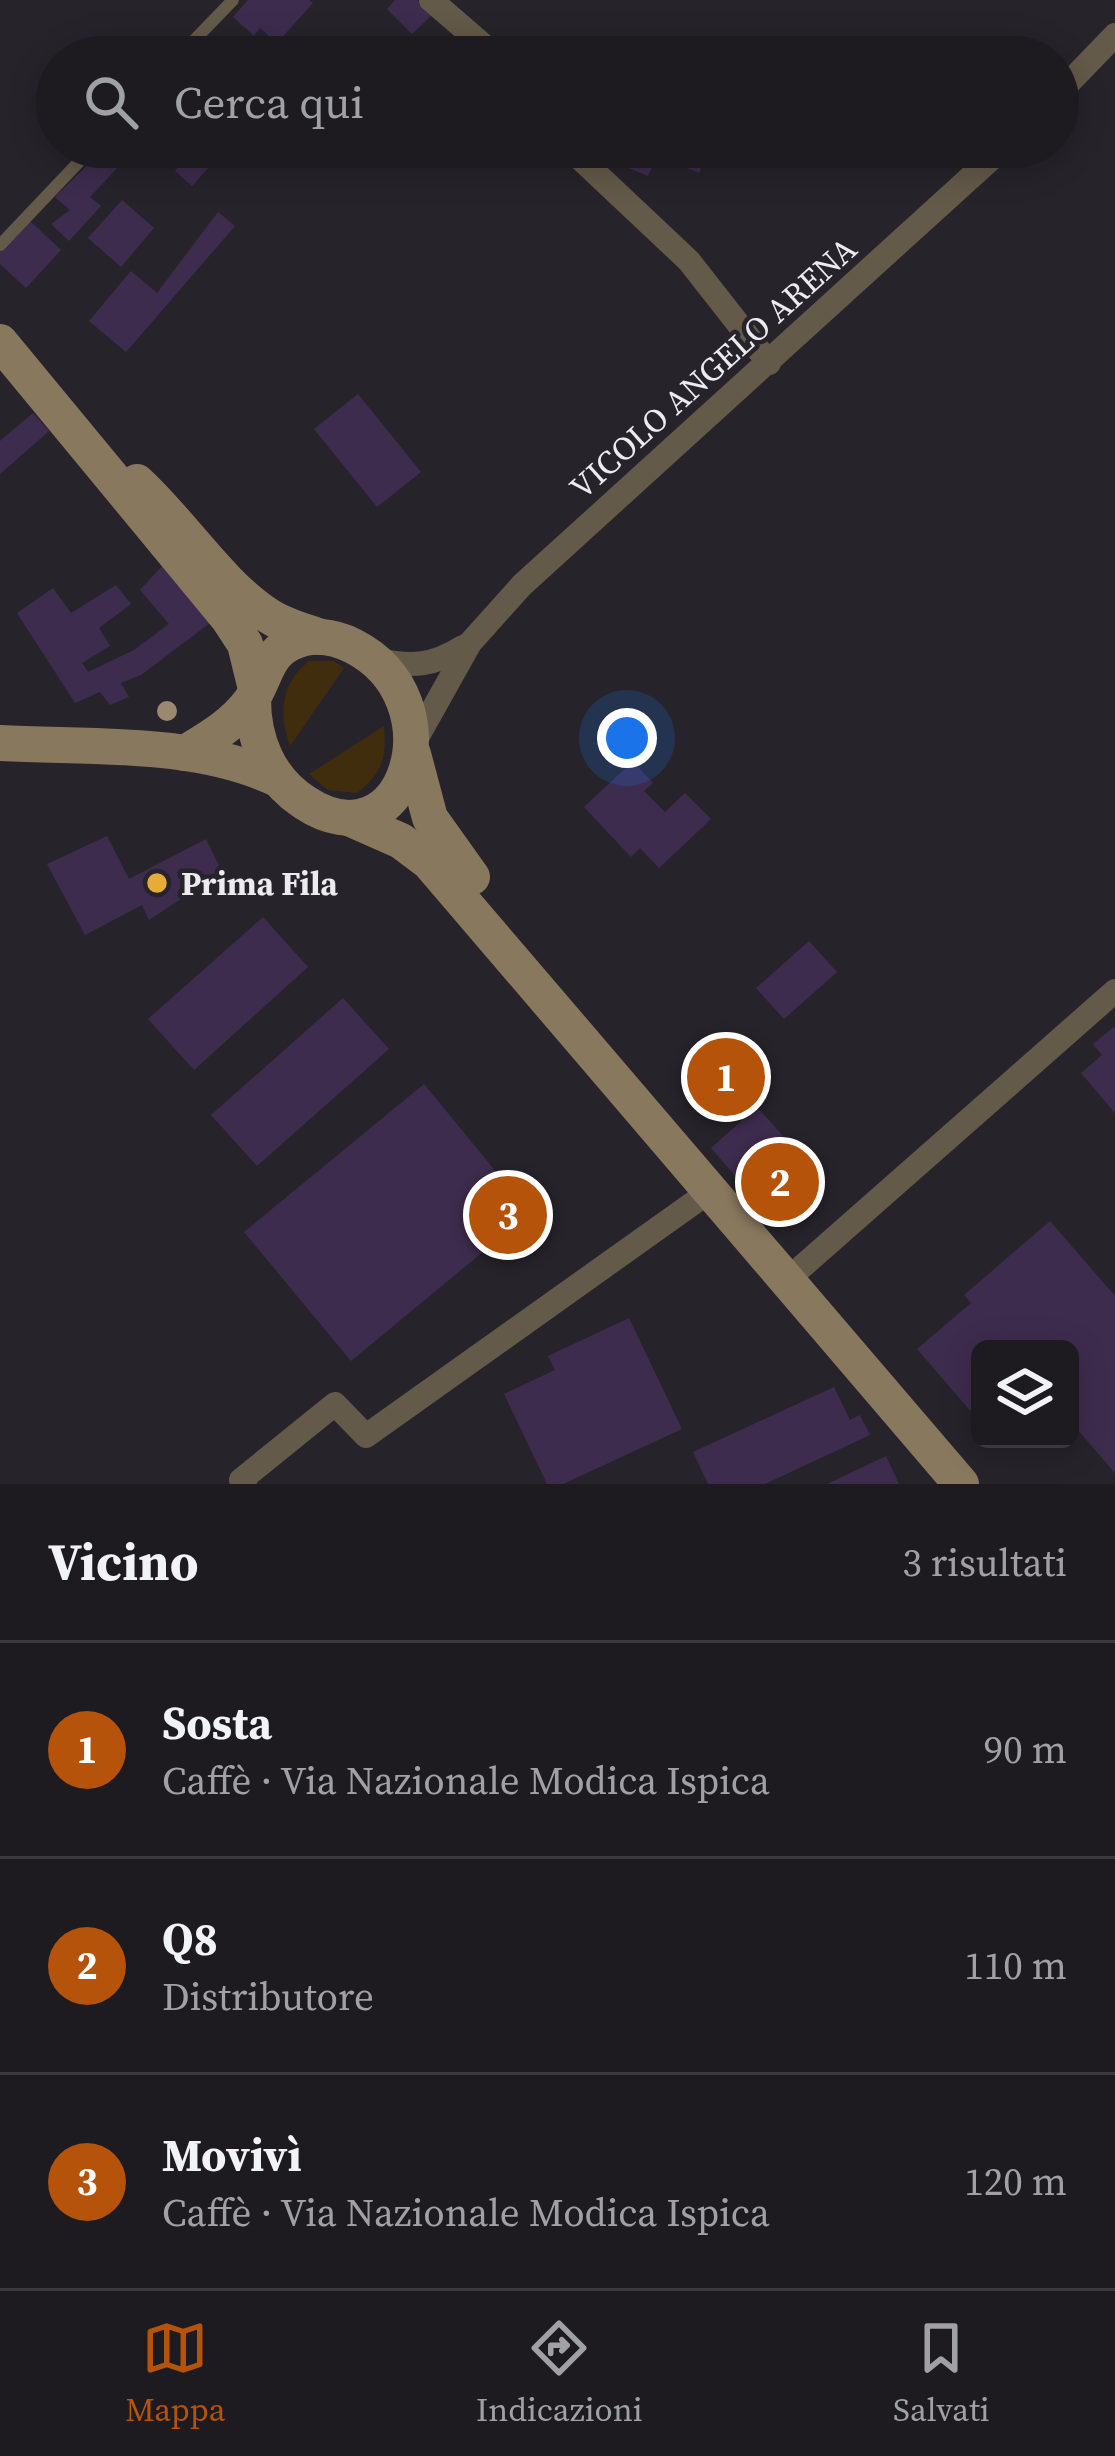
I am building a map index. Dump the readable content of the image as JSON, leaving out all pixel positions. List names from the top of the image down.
{
  "streets": {
    "street": ["VICOLO ANGELO ARENA"]
  },
  "places": ["Prima Fila"],
  "page": {
    "search": "Cerca qui",
    "pins": ["1", "2", "3"],
    "heading": ["Vicino", "3 risultati"],
    "list": [
      {
        "mark": "1",
        "name": "Sosta",
        "note": "Caffè · Via Nazionale Modica Ispica",
        "value": "90 m"
      },
      {
        "mark": "2",
        "name": "Q8",
        "note": "Distributore",
        "value": "110 m"
      },
      {
        "mark": "3",
        "name": "Movivì",
        "note": "Caffè · Via Nazionale Modica Ispica",
        "value": "120 m"
      }
    ],
    "nav": ["Mappa", "Indicazioni", "Salvati"]
  }
}
